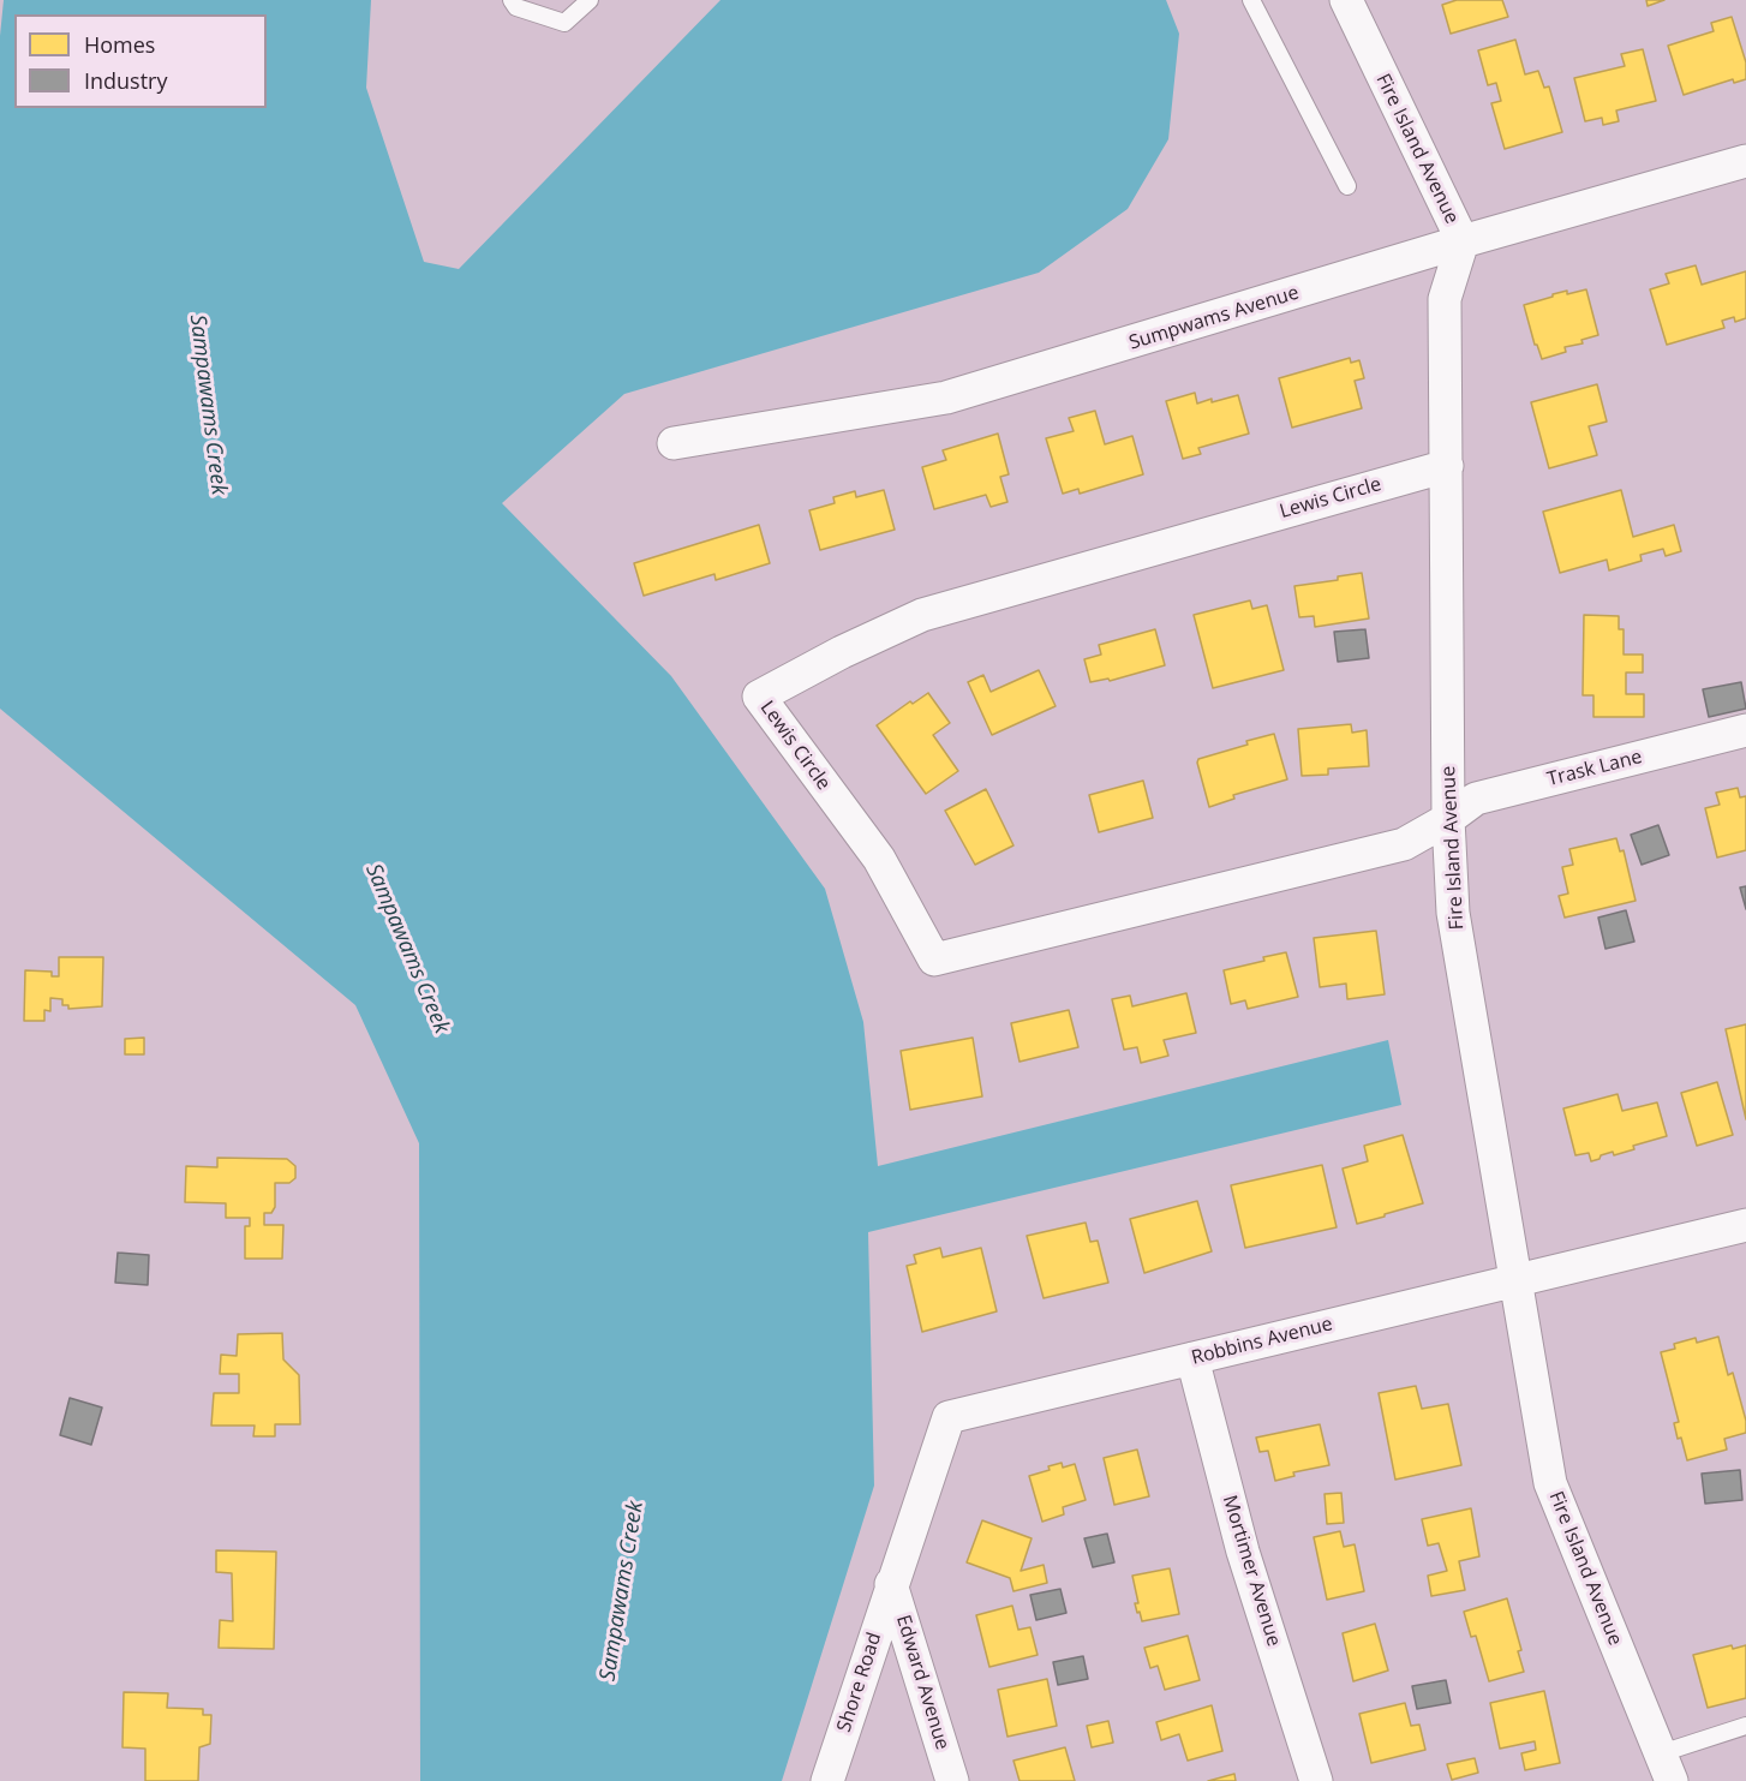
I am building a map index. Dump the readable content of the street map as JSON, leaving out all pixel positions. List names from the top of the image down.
{
  "streets": {
    "street": [
      "Fire Island Avenue",
      "Sumpwams Avenue",
      "Lewis Circle",
      "Trask Lane",
      "Robbins Avenue",
      "Mortimer Avenue",
      "Shore Road",
      "Edward Avenue"
    ]
  },
  "crossings": [
    ["Fire Island Avenue", "Sumpwams Avenue"],
    ["Fire Island Avenue", "Lewis Circle"],
    ["Fire Island Avenue", "Trask Lane"],
    ["Fire Island Avenue", "Robbins Avenue"],
    ["Lewis Circle", "Trask Lane"],
    ["Robbins Avenue", "Mortimer Avenue"],
    ["Robbins Avenue", "Shore Road"],
    ["Robbins Avenue", "Edward Avenue"],
    ["Shore Road", "Edward Avenue"]
  ],
  "water": ["Sampawams Creek"],
  "legend": ["Homes", "Industry"]
}
